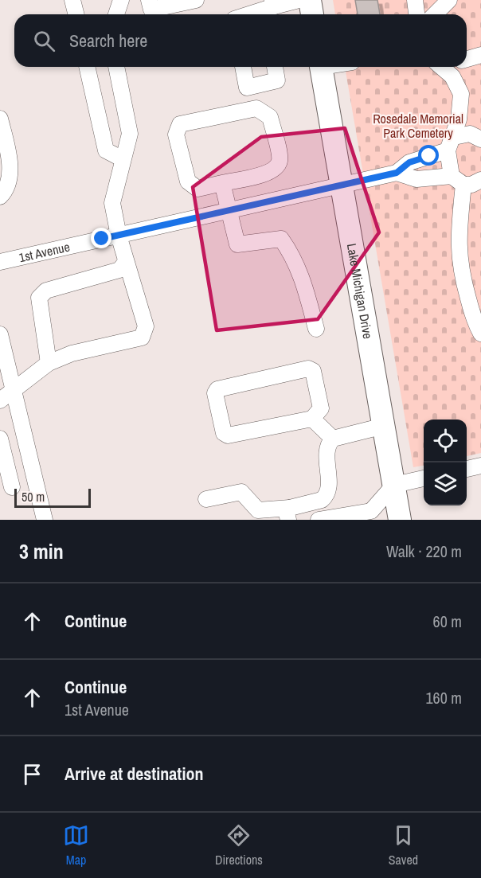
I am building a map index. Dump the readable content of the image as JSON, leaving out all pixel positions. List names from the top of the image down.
{
  "streets": {
    "highway": ["Lake Michigan Drive"],
    "street": ["1st Avenue"]
  },
  "crossings": [
    ["1st Avenue", "Lake Michigan Drive"]
  ],
  "parks": ["Rosedale Memorial Park Cemetery"],
  "scale_bar": "50 m",
  "page": {
    "search": "Search here",
    "scale": "50 m",
    "heading": ["3 min", "Walk · 220 m"],
    "list": [
      ["Continue", "60 m"],
      ["Continue", "1st Avenue", "160 m"],
      "Arrive at destination"
    ],
    "nav": ["Map", "Directions", "Saved"]
  }
}
